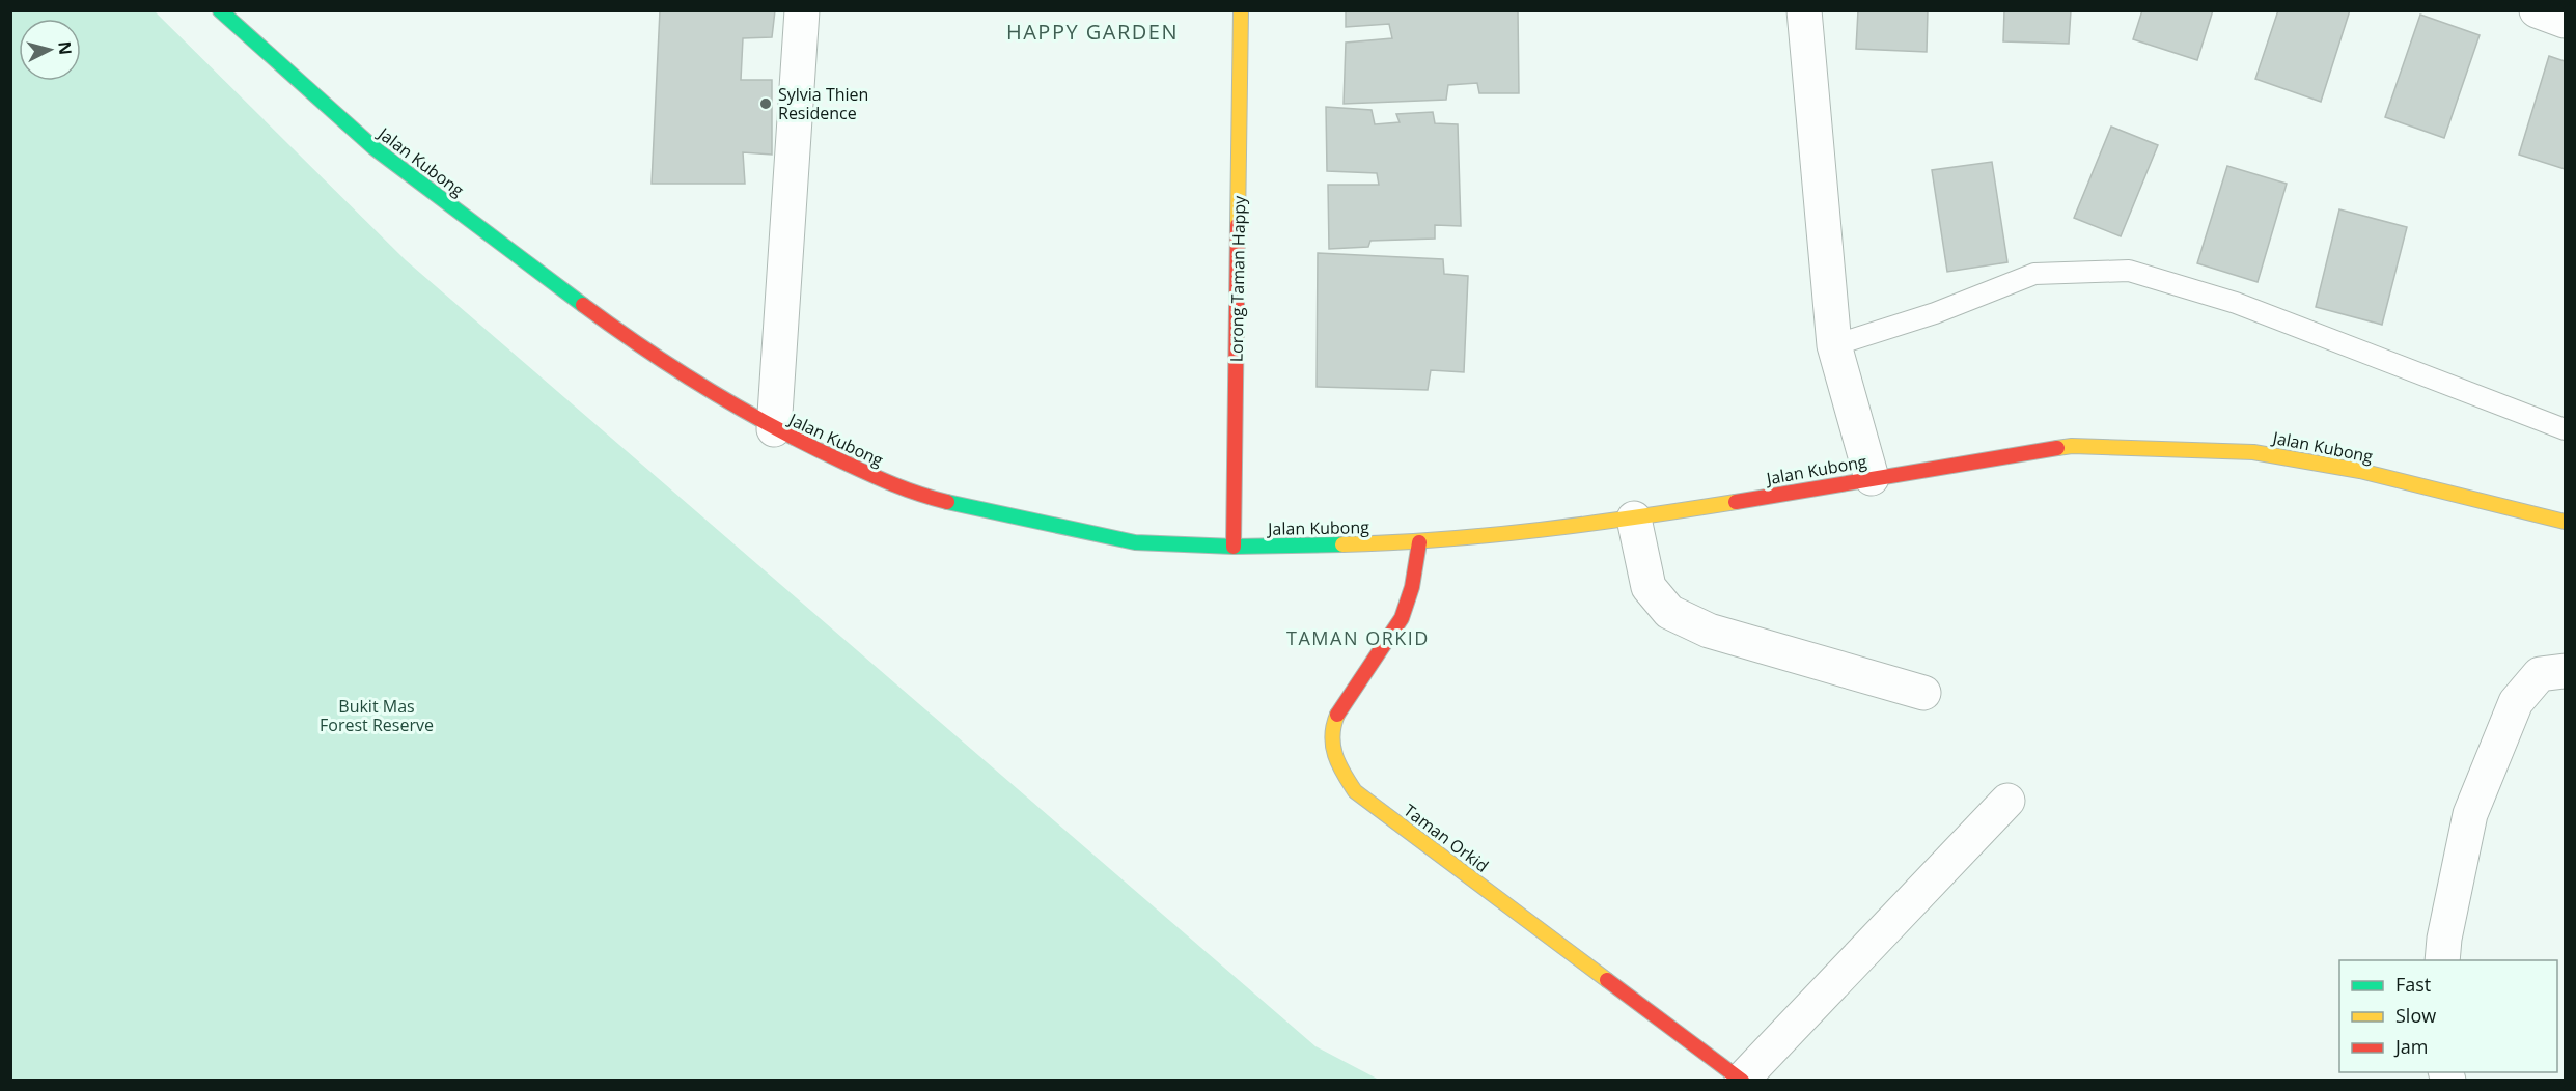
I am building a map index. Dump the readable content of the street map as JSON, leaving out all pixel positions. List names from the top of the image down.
{
  "streets": {
    "main road": ["Jalan Kubong", "Lorong Taman Happy", "Taman Orkid"]
  },
  "crossings": [
    ["Jalan Kubong", "Lorong Taman Happy"],
    ["Jalan Kubong", "Taman Orkid"]
  ],
  "districts": ["HAPPY GARDEN", "TAMAN ORKID"],
  "parks": ["Bukit Mas Forest Reserve"],
  "places": ["Sylvia Thien Residence"],
  "legend": ["Fast", "Slow", "Jam"],
  "north": "right"
}
